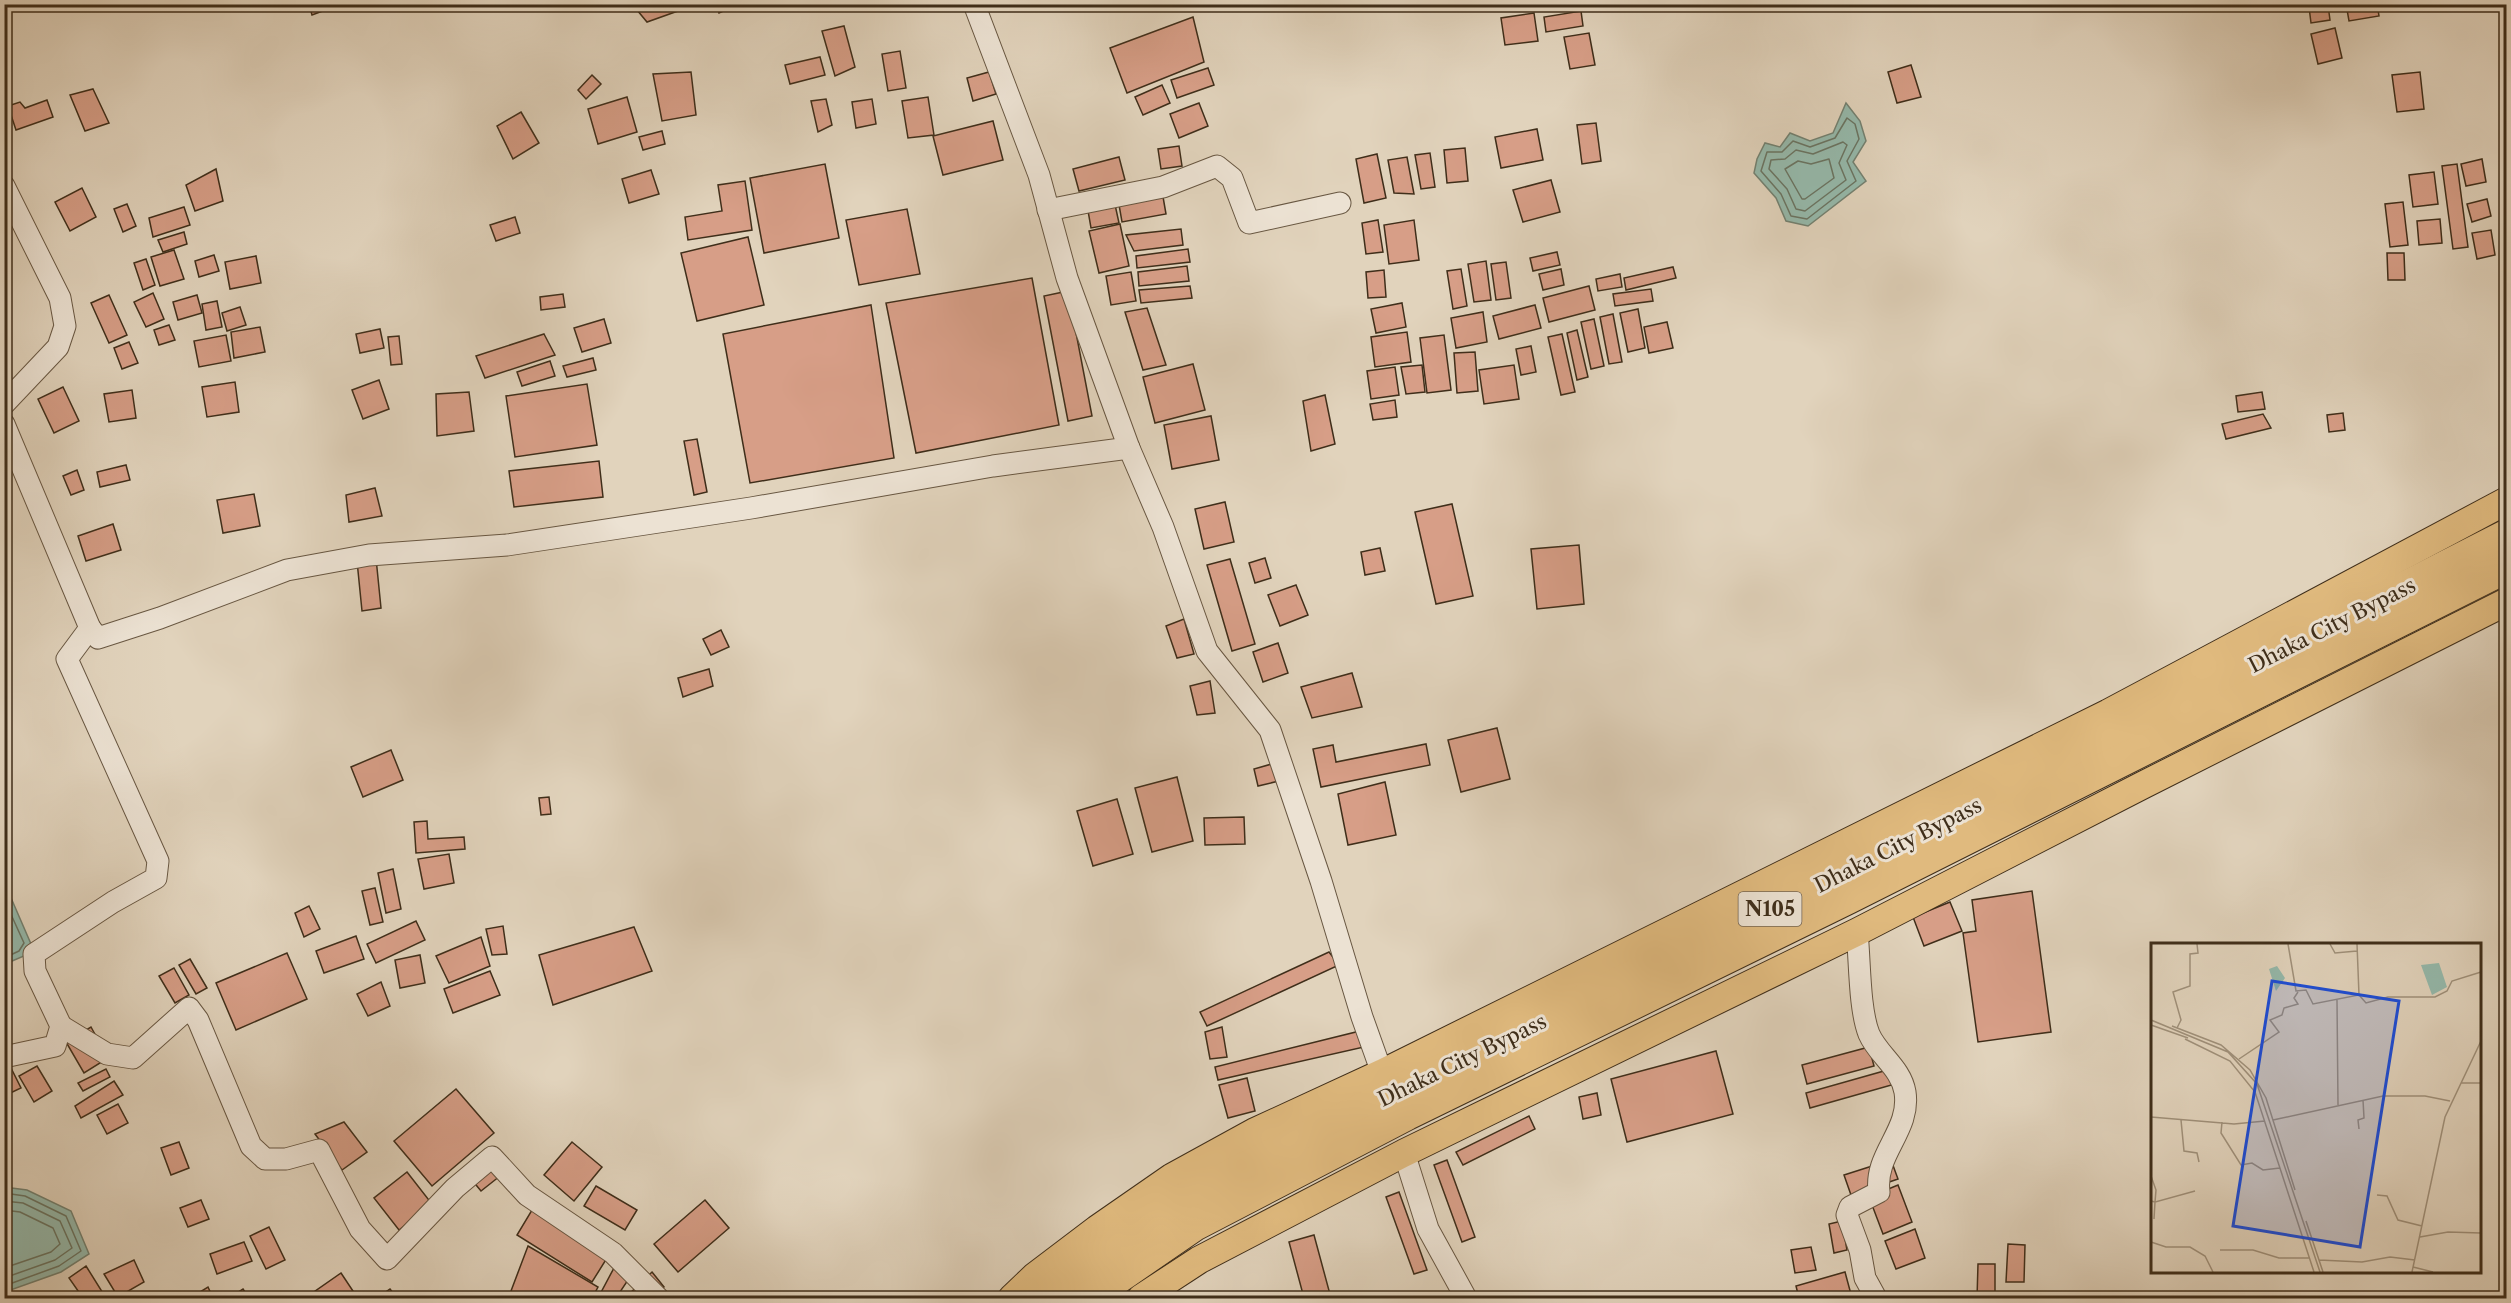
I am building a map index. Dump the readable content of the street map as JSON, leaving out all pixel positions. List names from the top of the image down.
{
  "streets": {
    "highway": ["Dhaka City Bypass", "N105"]
  }
}
